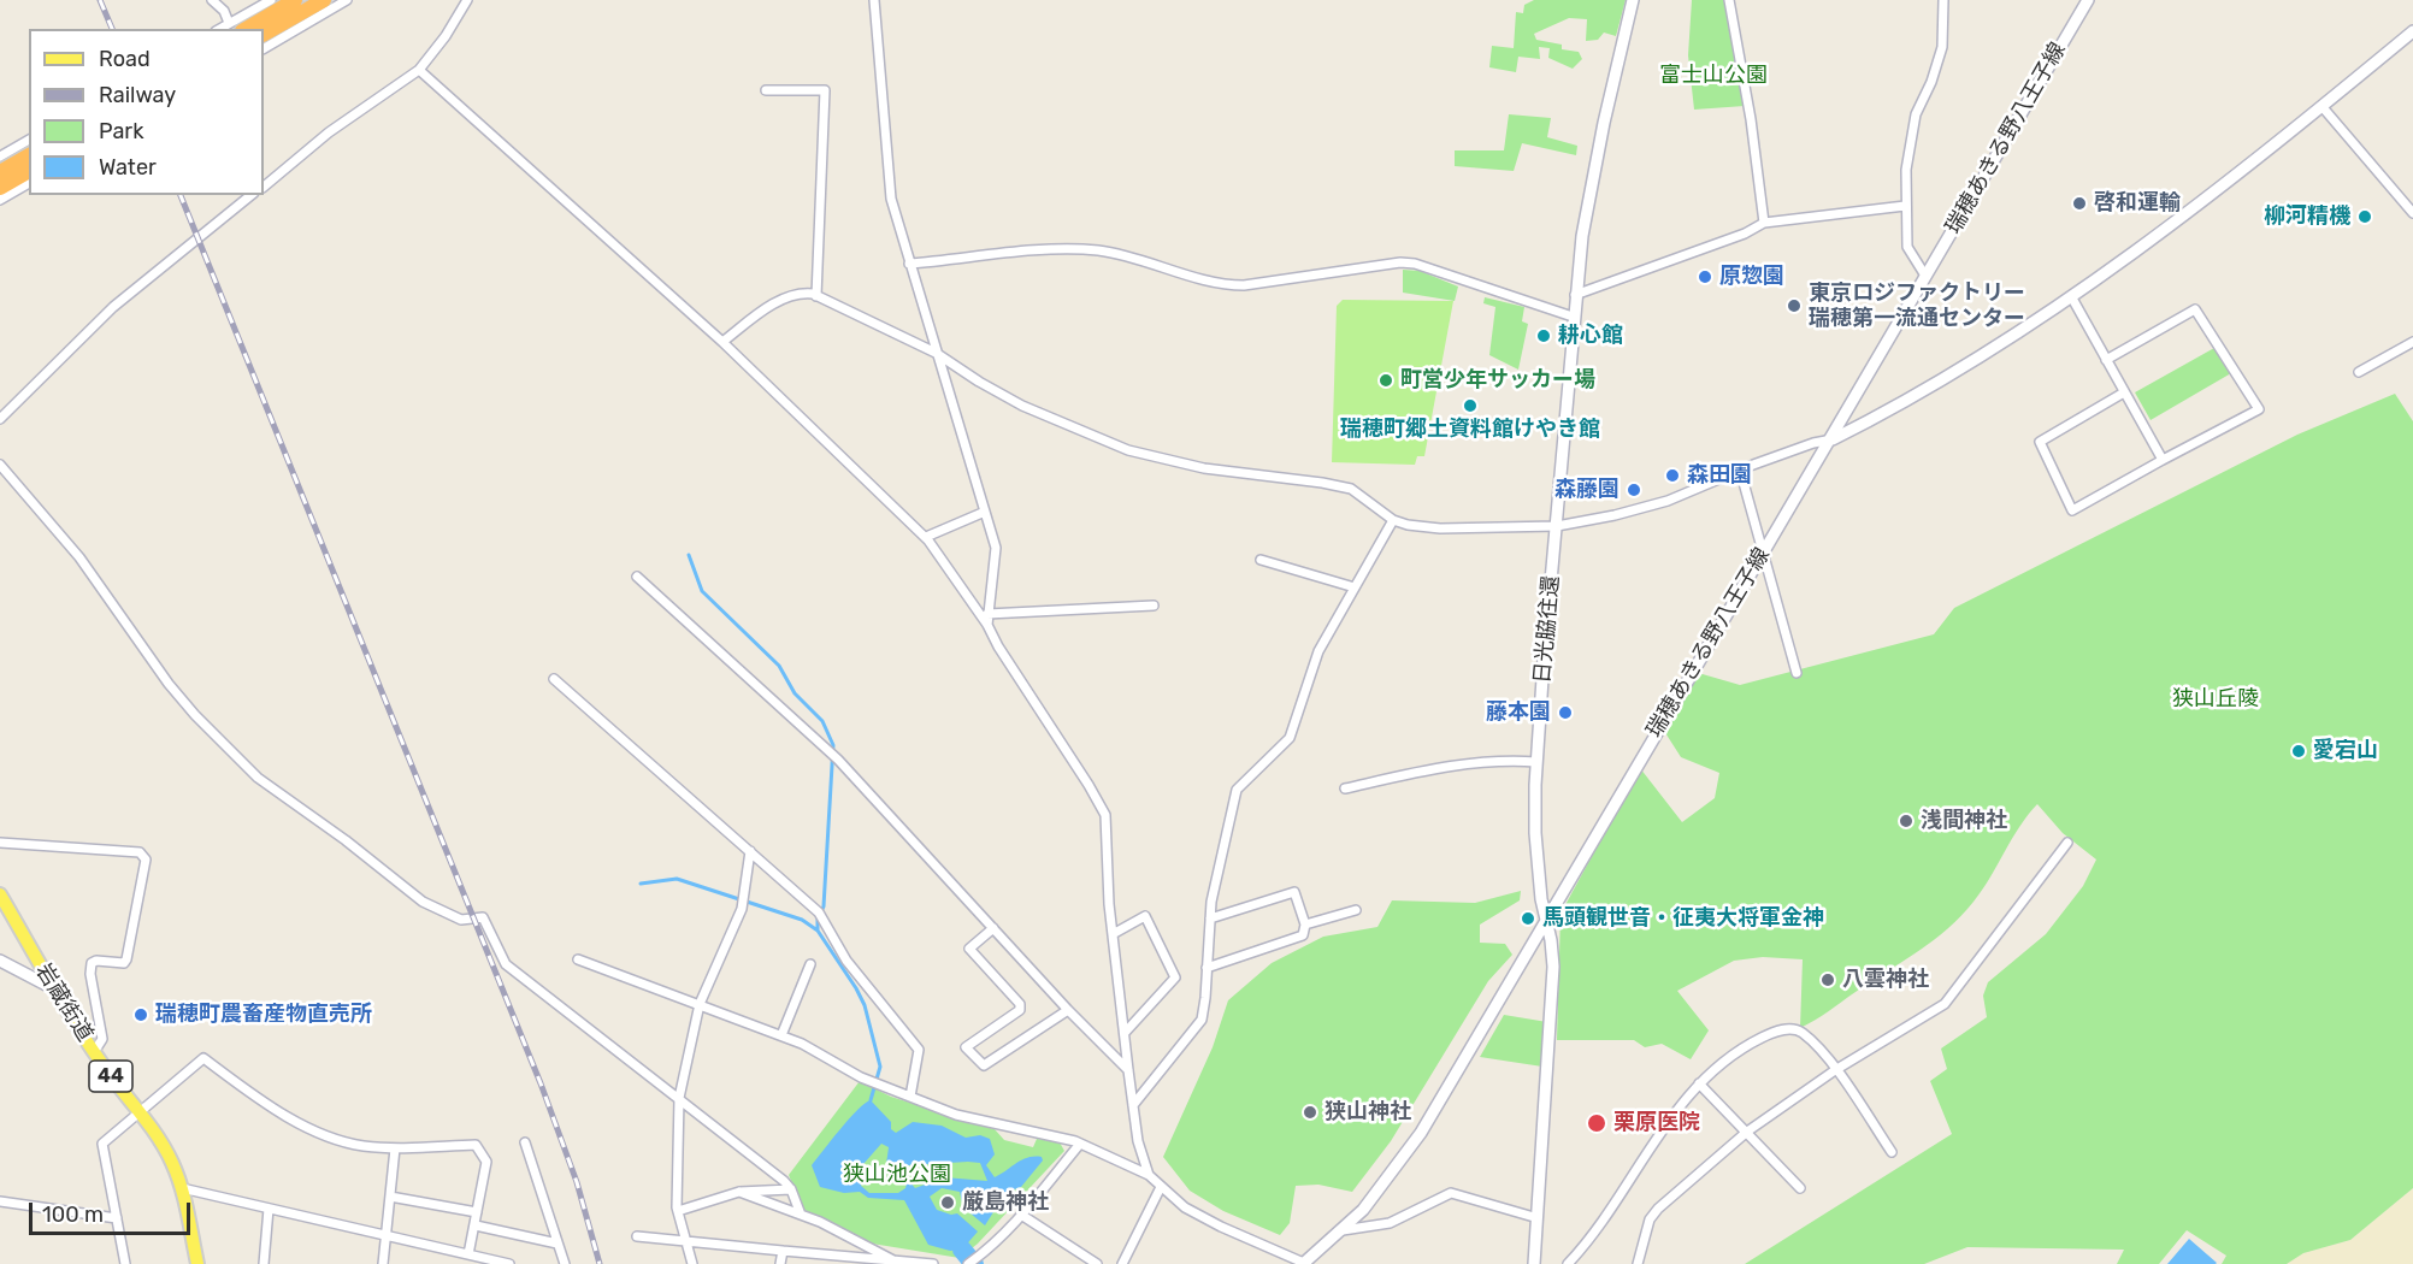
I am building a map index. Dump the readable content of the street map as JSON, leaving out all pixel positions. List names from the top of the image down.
{
  "streets": {
    "main road": ["岩蔵街道", "44"],
    "street": ["瑞穂あきる野八王子線", "日光脇往還"]
  },
  "crossings": [
    ["瑞穂あきる野八王子線", "日光脇往還"]
  ],
  "parks": ["富士山公園", "狭山丘陵", "狭山池公園"],
  "places": [
    "啓和運輸",
    "柳河精機",
    "原惣園",
    "東京ロジファクトリー 瑞穂第一流通センター",
    "耕心館",
    "町営少年サッカー場",
    "瑞穂町郷土資料館けやき館",
    "森田園",
    "森藤園",
    "藤本園",
    "愛宕山",
    "浅間神社",
    "馬頭観世音・征夷大将軍金神",
    "八雲神社",
    "瑞穂町農畜産物直売所",
    "狭山神社",
    "栗原医院",
    "厳島神社"
  ],
  "legend": [
    "Road",
    "Railway",
    "Park",
    "Water"
  ],
  "scale_bar": "100 m"
}
